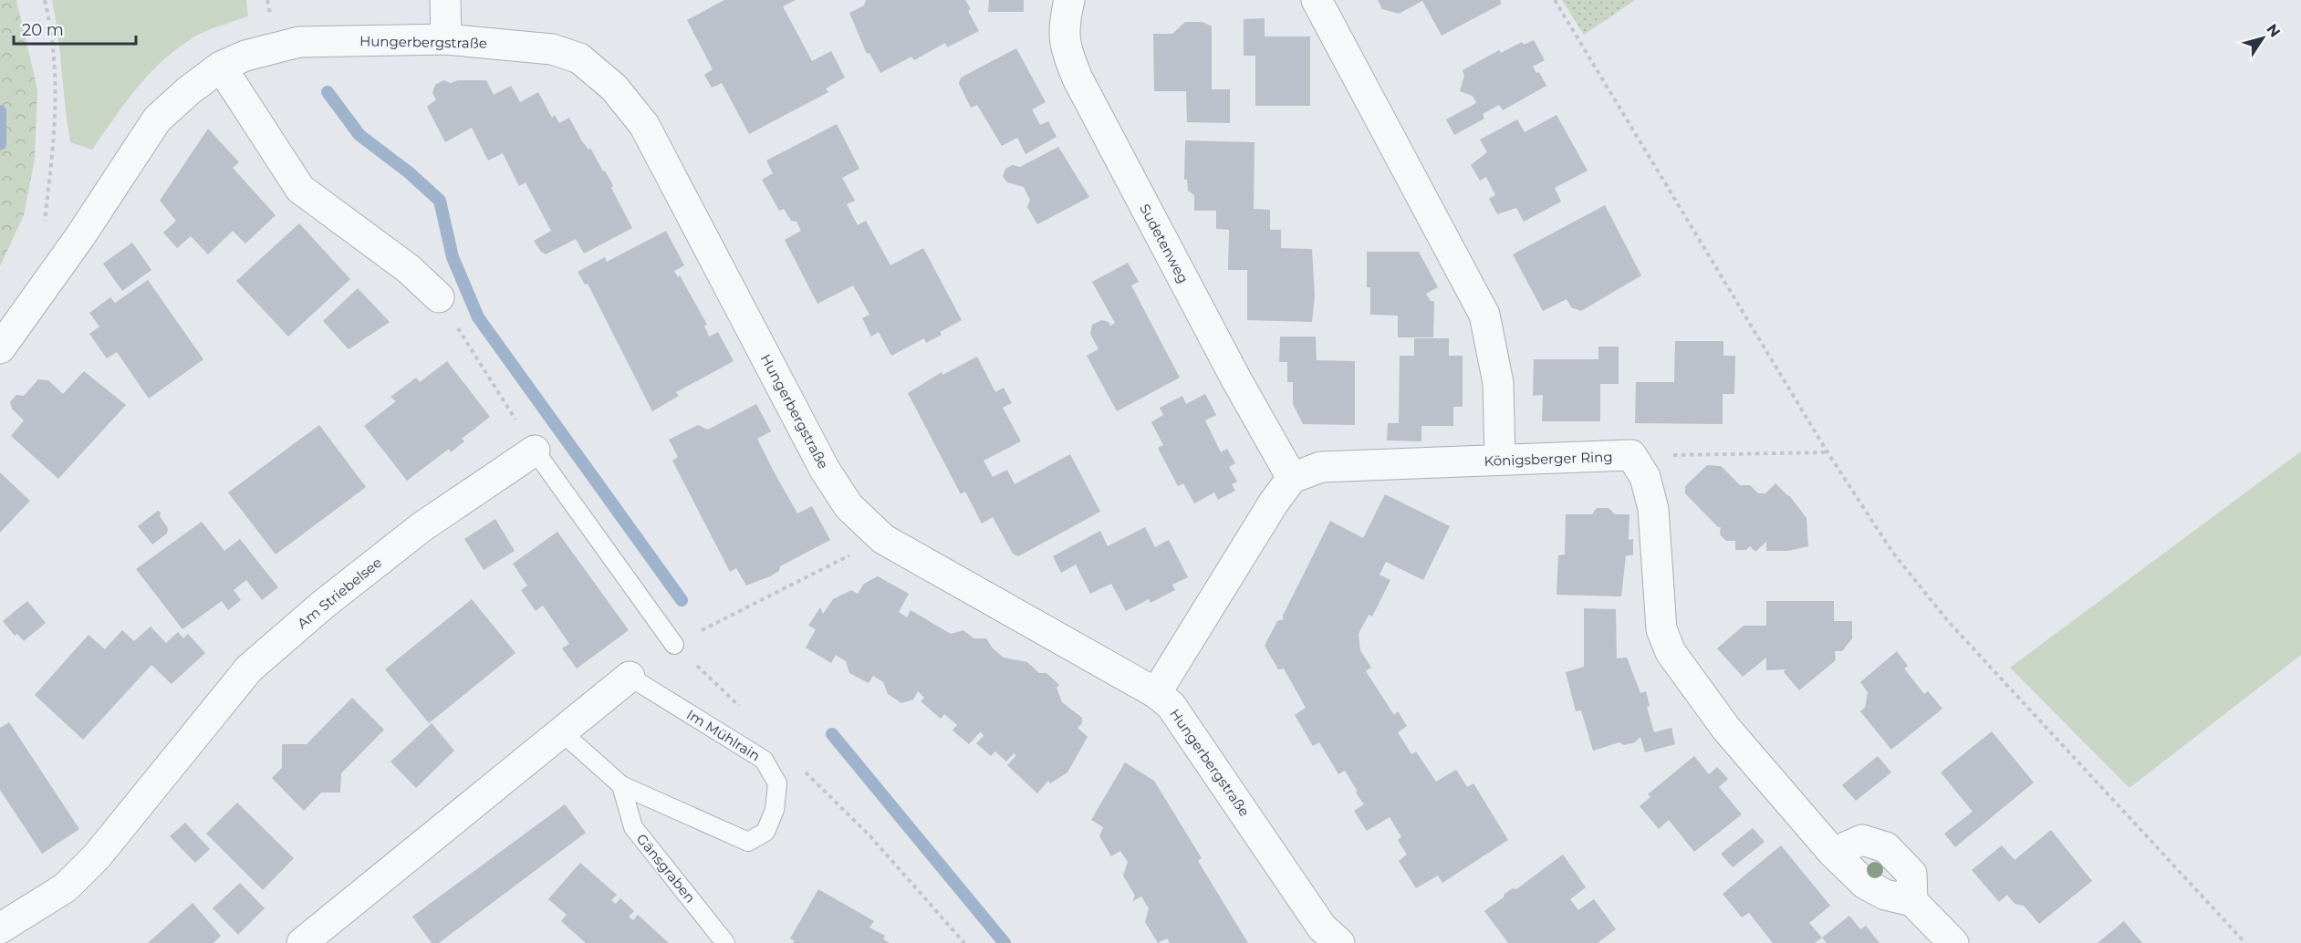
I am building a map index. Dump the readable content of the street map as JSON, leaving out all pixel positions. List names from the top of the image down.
{
  "streets": {
    "street": [
      "Hungerbergstraße",
      "Sudetenweg",
      "Königsberger Ring",
      "Am Striebelsee",
      "Im Mühlrain"
    ],
    "lane": ["Gänsgraben"]
  },
  "crossings": [
    ["Sudetenweg", "Königsberger Ring"],
    ["Im Mühlrain", "Gänsgraben"]
  ],
  "scale_bar": "20 m",
  "north": "top right"
}
